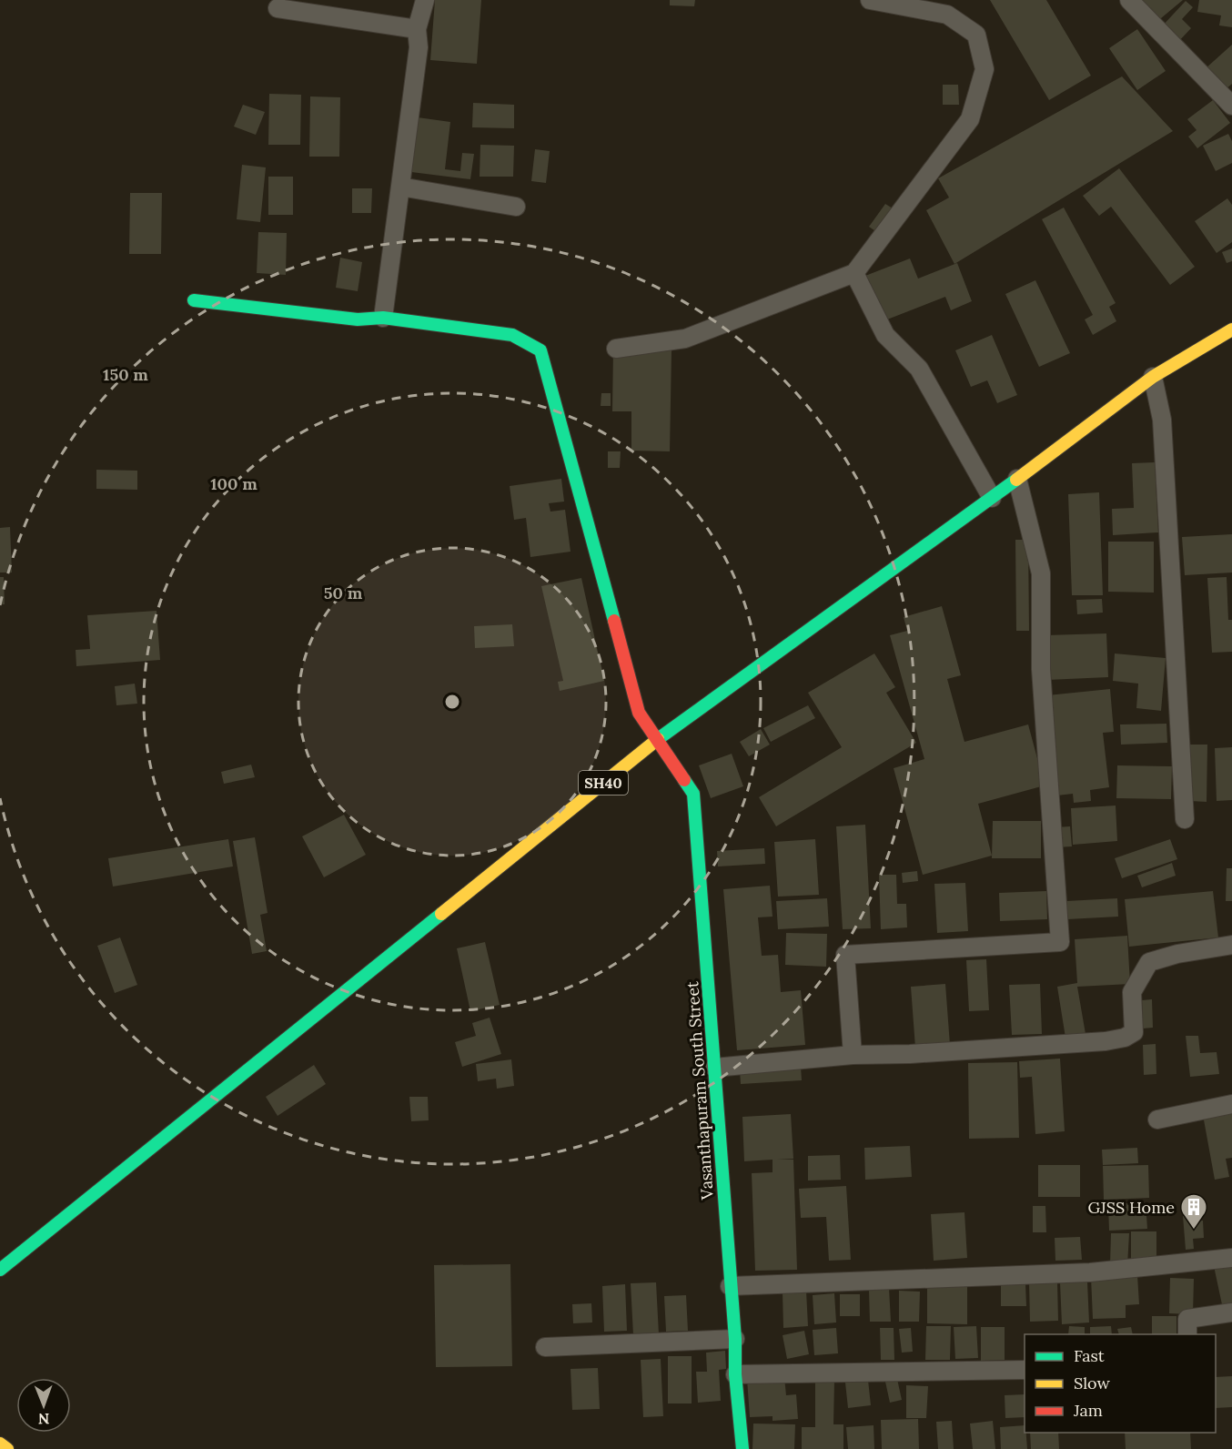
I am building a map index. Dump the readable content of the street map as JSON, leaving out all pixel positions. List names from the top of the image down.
{
  "streets": {
    "main road": ["SH40", "Vasanthapuram South Street"]
  },
  "crossings": [
    ["SH40", "Vasanthapuram South Street"]
  ],
  "places": {
    "building": ["GJSS Home"]
  },
  "legend": ["Fast", "Slow", "Jam"],
  "north": "bottom",
  "rings": ["150 m", "100 m", "50 m"]
}
